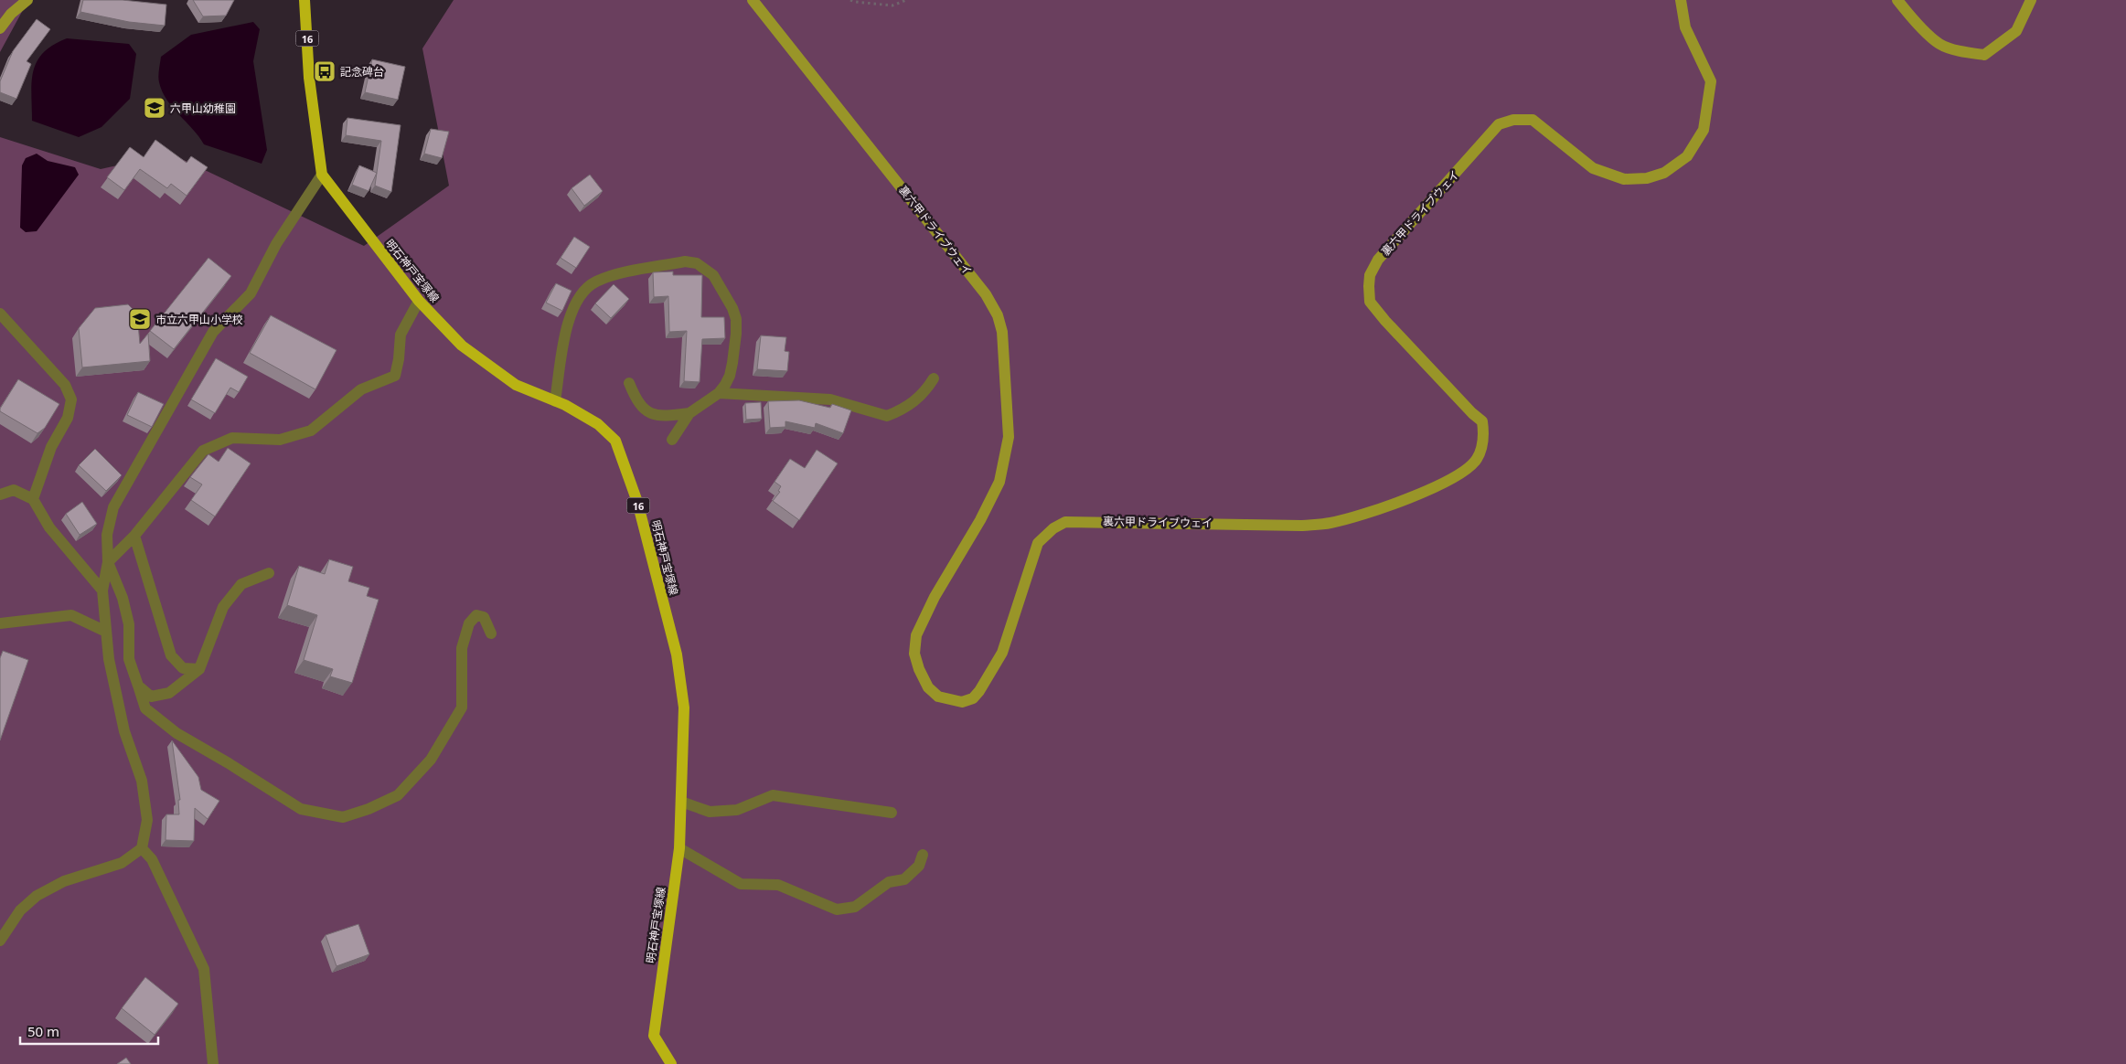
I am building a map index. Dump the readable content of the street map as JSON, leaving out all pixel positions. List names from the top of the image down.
{
  "streets": {
    "main road": ["16", "明石神戸宝塚線"],
    "street": ["裏六甲ドライブウェイ"]
  },
  "crossings": [
    ["16", "明石神戸宝塚線"]
  ],
  "places": {
    "bus stop": ["記念碑台"],
    "school or university": ["六甲山幼稚園", "市立六甲山小学校"]
  },
  "scale_bar": "50 m"
}
